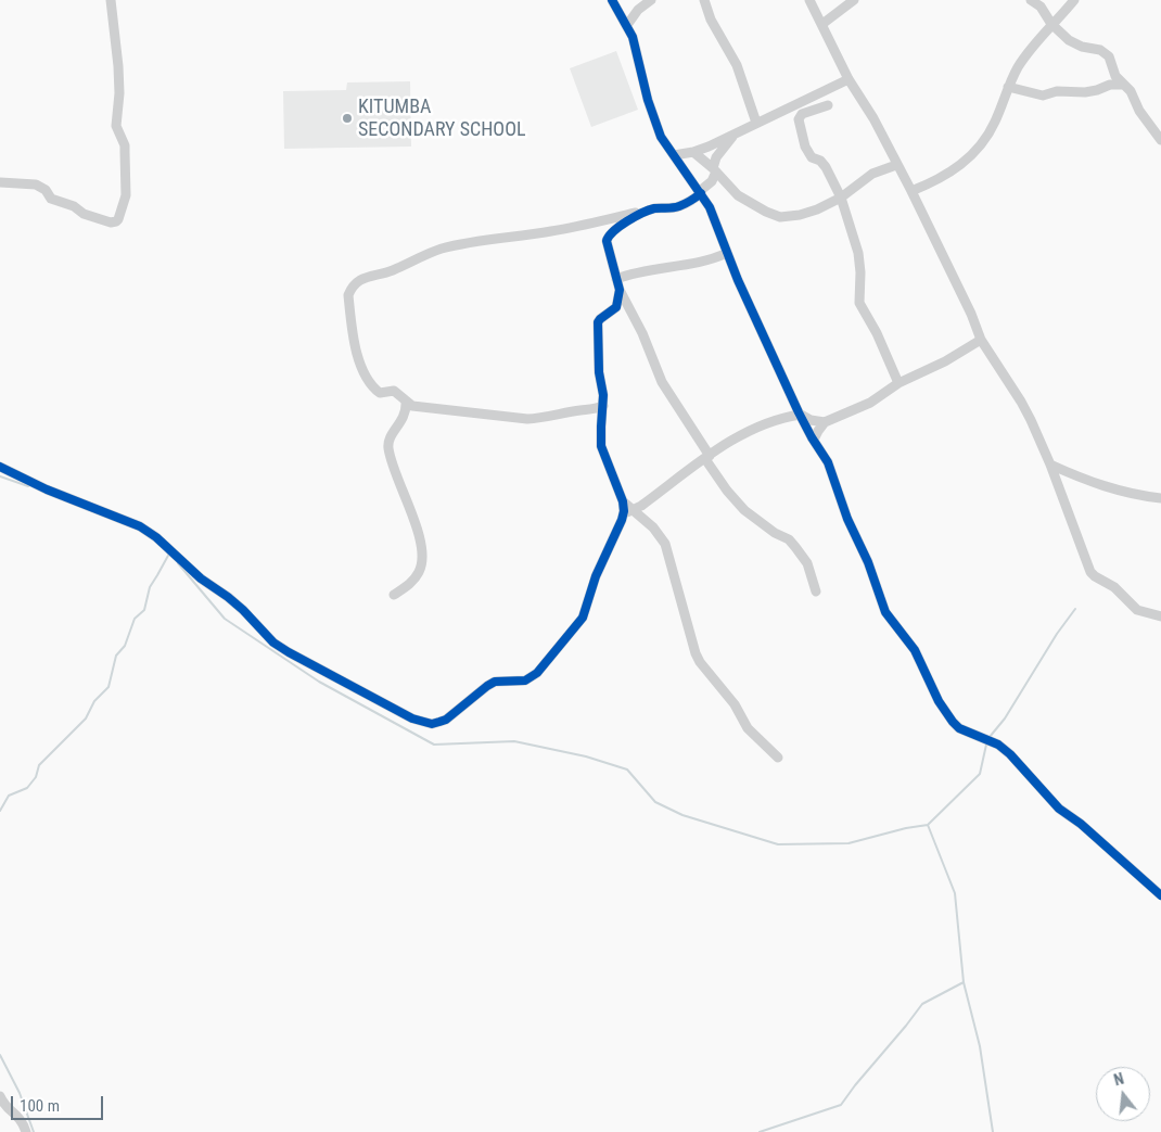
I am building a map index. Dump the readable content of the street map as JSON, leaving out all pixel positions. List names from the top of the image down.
{
  "places": ["KITUMBA SECONDARY SCHOOL"],
  "scale_bar": "100 m",
  "north": "top"
}
